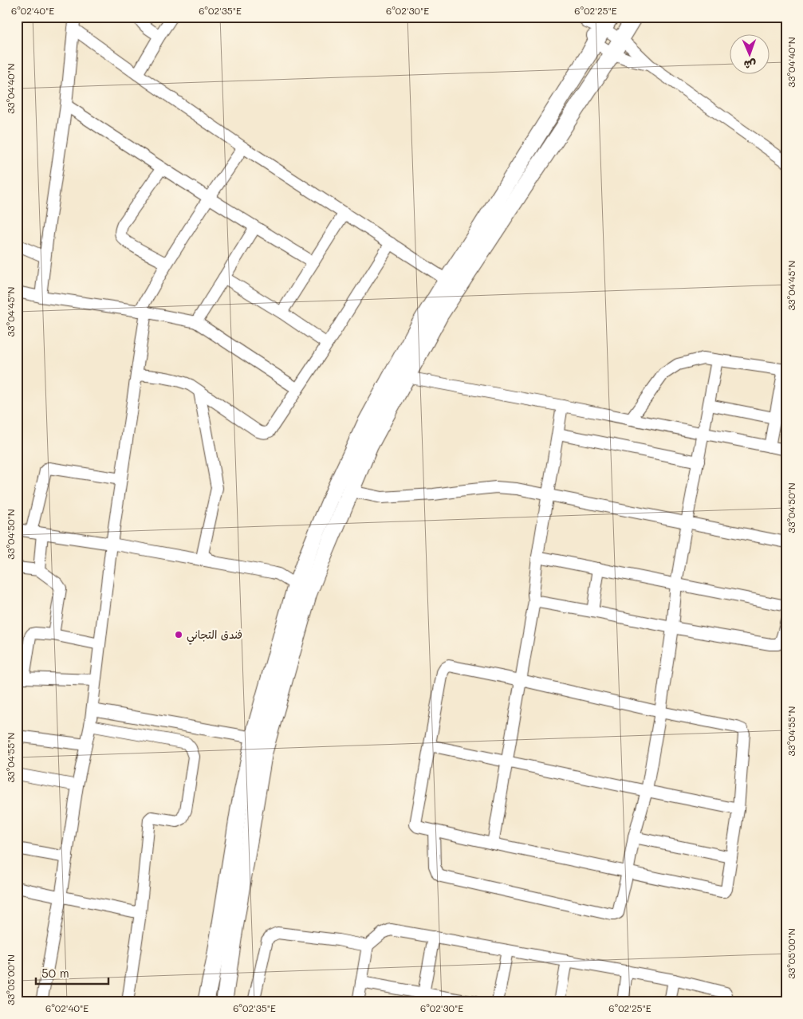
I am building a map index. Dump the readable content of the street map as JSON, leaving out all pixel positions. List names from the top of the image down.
{
  "places": ["فندق التجاني"],
  "scale_bar": "50 m",
  "north": "bottom",
  "coordinates": [
    "6°02'40\"E",
    "6°02'35\"E",
    "6°02'30\"E",
    "6°02'25\"E",
    "33°04'40\"N",
    "33°04'45\"N",
    "33°04'50\"N",
    "33°04'55\"N",
    "33°05'00\"N"
  ]
}
